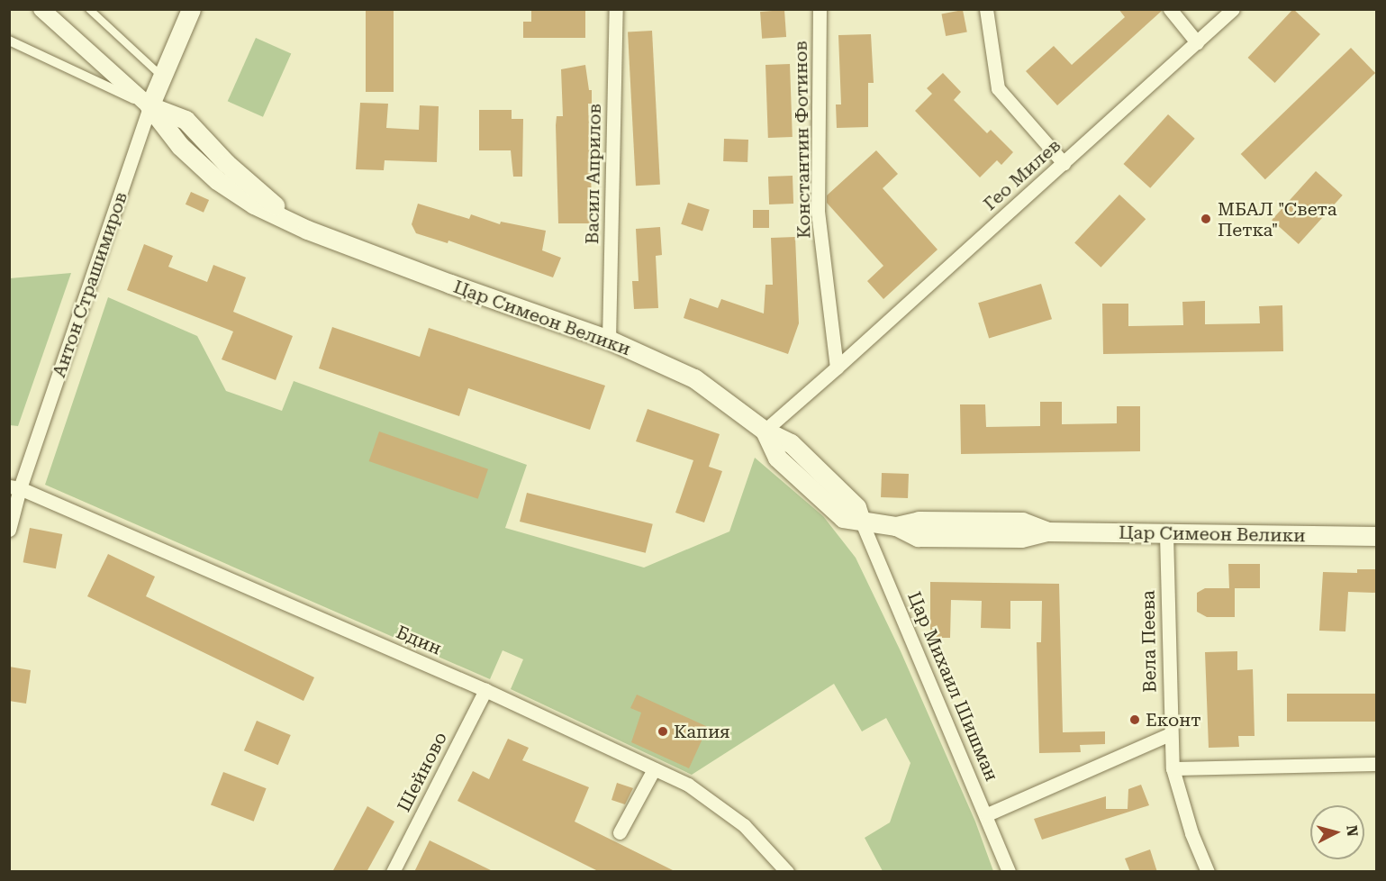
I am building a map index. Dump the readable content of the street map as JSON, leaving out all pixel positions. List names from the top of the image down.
{
  "streets": {
    "main road": ["Антон Страшимиров", "Цар Симеон Велики"],
    "street": [
      "Константин Фотинов",
      "Васил Априлов",
      "Гео Милев",
      "Бдин",
      "Вела Пеева",
      "Цар Михаил Шишман",
      "Шейново"
    ]
  },
  "crossings": [
    ["Константин Фотинов", "Гео Милев"],
    ["Васил Априлов", "Цар Симеон Велики"],
    ["Антон Страшимиров", "Цар Симеон Велики"],
    ["Антон Страшимиров", "Бдин"],
    ["Цар Симеон Велики", "Вела Пеева"],
    ["Цар Симеон Велики", "Цар Михаил Шишман"],
    ["Бдин", "Шейново"]
  ],
  "places": ["МБАЛ \"Света Петка\"", "Еконт", "Капия"],
  "north": "right"
}
